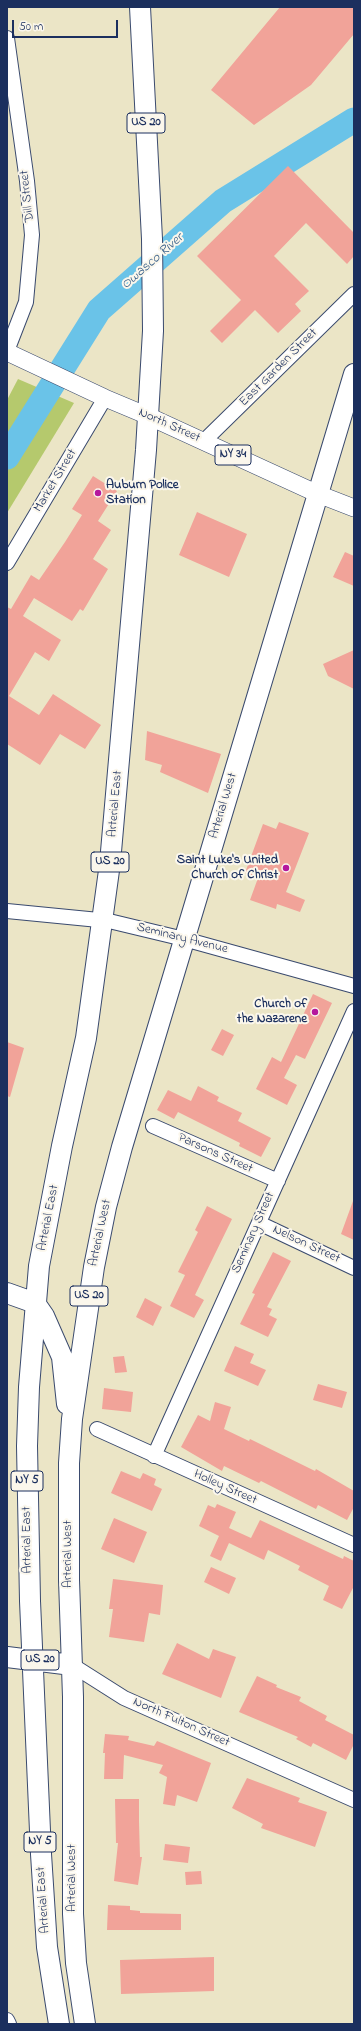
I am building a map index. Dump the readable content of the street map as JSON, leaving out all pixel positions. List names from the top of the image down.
{
  "streets": {
    "highway": [
      "US 20",
      "Arterial East",
      "Arterial West",
      "NY 5",
      "North Fulton Street"
    ],
    "main road": ["North Street", "NY 34"],
    "street": [
      "Dill Street",
      "East Garden Street",
      "Market Street",
      "Seminary Avenue",
      "Parsons Street",
      "Seminary Street",
      "Nelson Street",
      "Holley Street"
    ]
  },
  "crossings": [
    ["US 20", "North Street"],
    ["US 20", "Arterial East"],
    ["US 20", "Arterial West"],
    ["Dill Street", "North Street"],
    ["East Garden Street", "North Street"],
    ["North Street", "Market Street"],
    ["North Street", "Arterial East"],
    ["North Street", "Arterial West"],
    ["Arterial East", "Seminary Avenue"],
    ["Arterial East", "North Fulton Street"],
    ["Arterial West", "Seminary Avenue"],
    ["Arterial West", "North Fulton Street"],
    ["Parsons Street", "Seminary Street"],
    ["Seminary Street", "Nelson Street"],
    ["Seminary Street", "Holley Street"]
  ],
  "water": ["Owasco River"],
  "places": ["Auburn Police Station", "Saint Luke's United Church of Christ", "Church of the Nazarene"],
  "scale_bar": "50 m"
}
